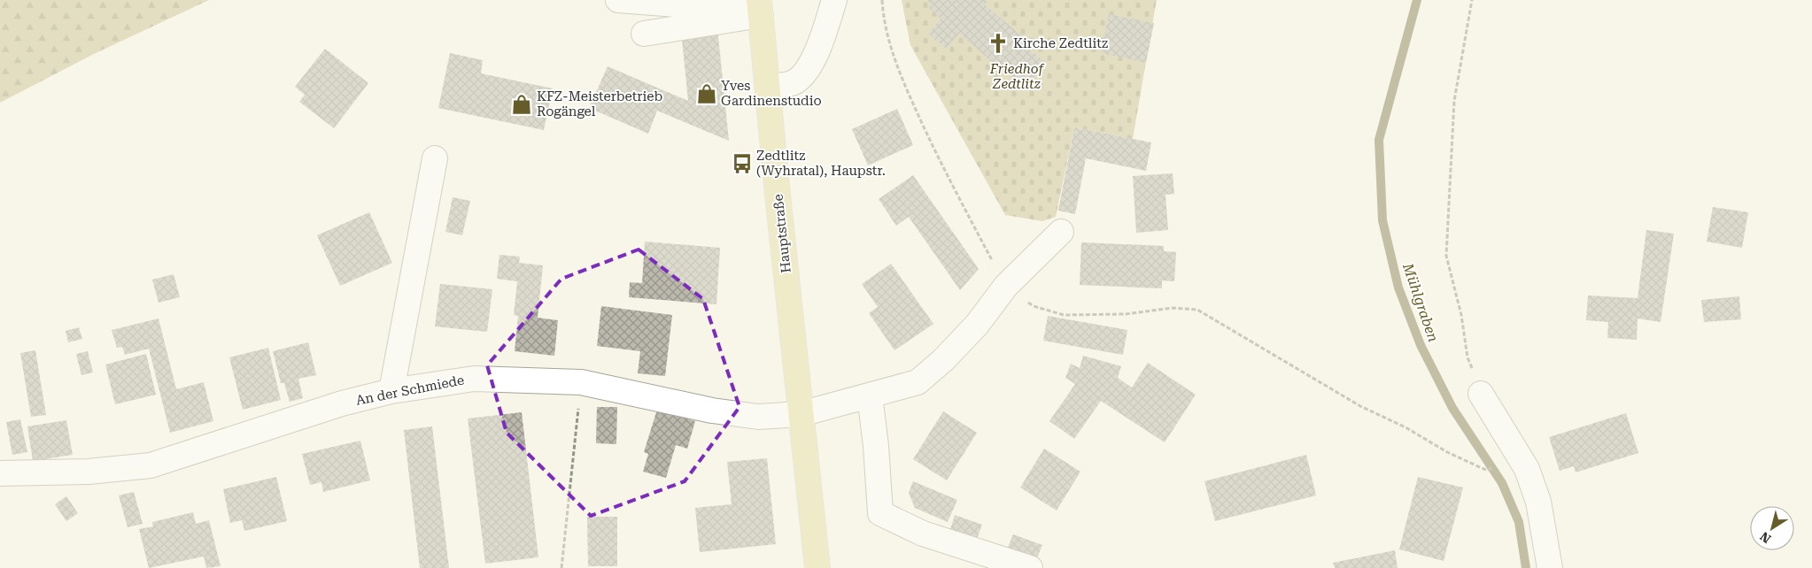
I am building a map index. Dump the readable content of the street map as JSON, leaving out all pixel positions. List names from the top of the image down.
{
  "streets": {
    "main road": ["Hauptstraße"],
    "street": ["An der Schmiede"]
  },
  "crossings": [
    ["Hauptstraße", "An der Schmiede"]
  ],
  "water": ["Mühlgraben"],
  "parks": ["Friedhof Zedtlitz"],
  "places": {
    "church": ["Kirche Zedtlitz"],
    "shop": ["Yves Gardinenstudio", "KFZ-Meisterbetrieb Rogängel"],
    "bus stop": ["Zedtlitz (Wyhratal), Haupstr."]
  },
  "north": "bottom left"
}
